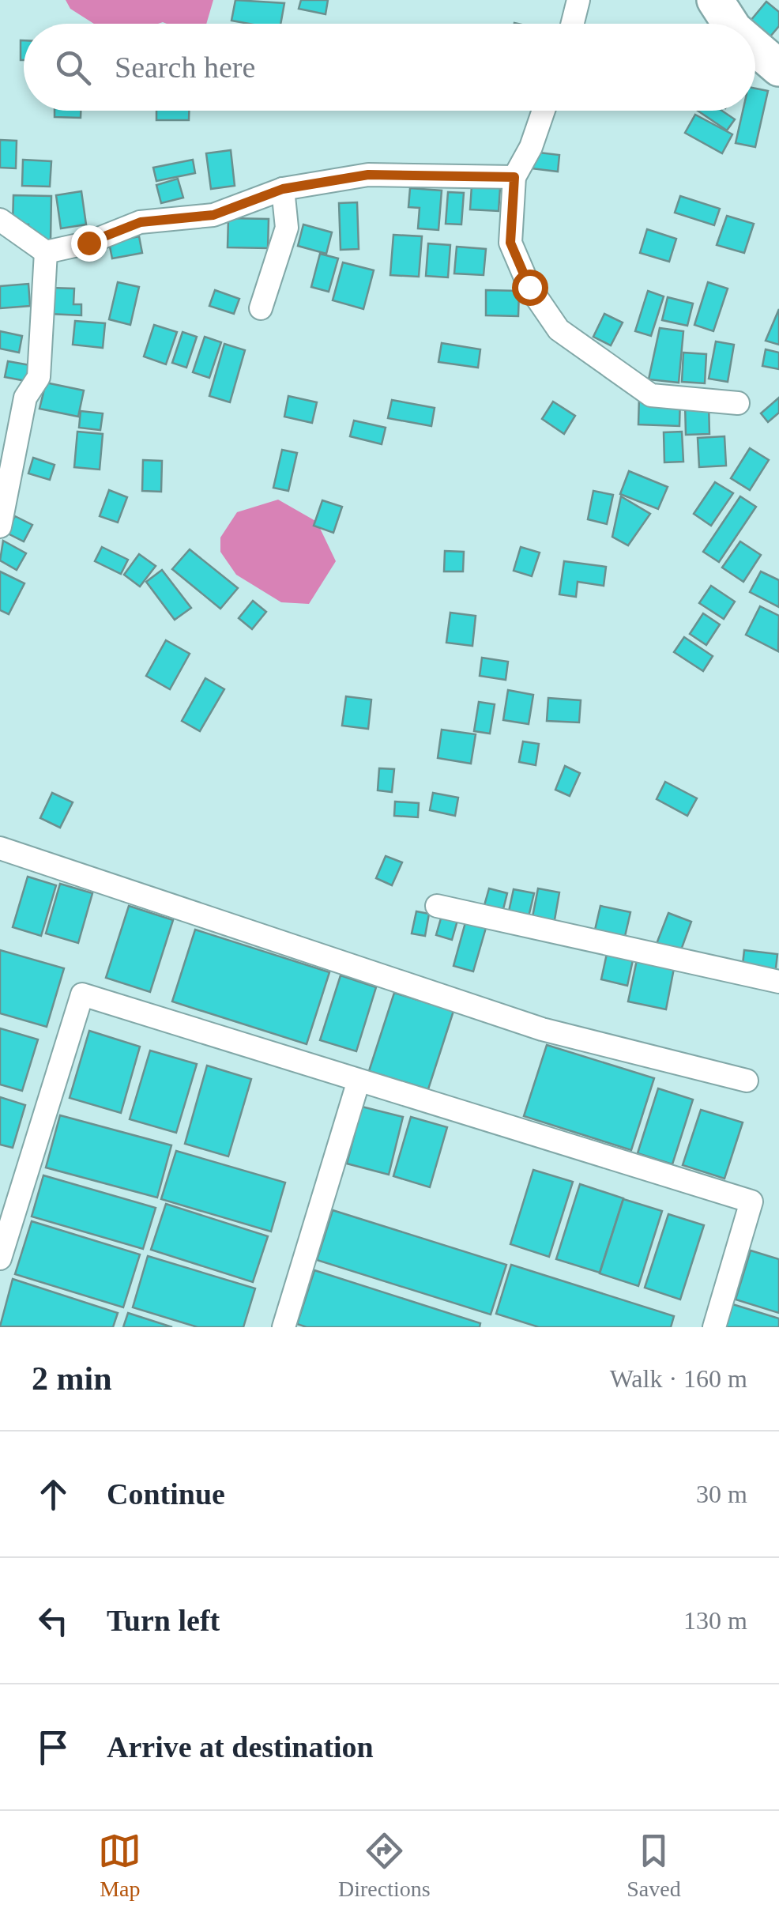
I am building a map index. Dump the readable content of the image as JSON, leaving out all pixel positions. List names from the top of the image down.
{
  "page": {
    "search": "Search here",
    "heading": ["2 min", "Walk · 160 m"],
    "list": [
      ["Continue", "30 m"],
      ["Turn left", "130 m"],
      "Arrive at destination"
    ],
    "nav": ["Map", "Directions", "Saved"]
  }
}
